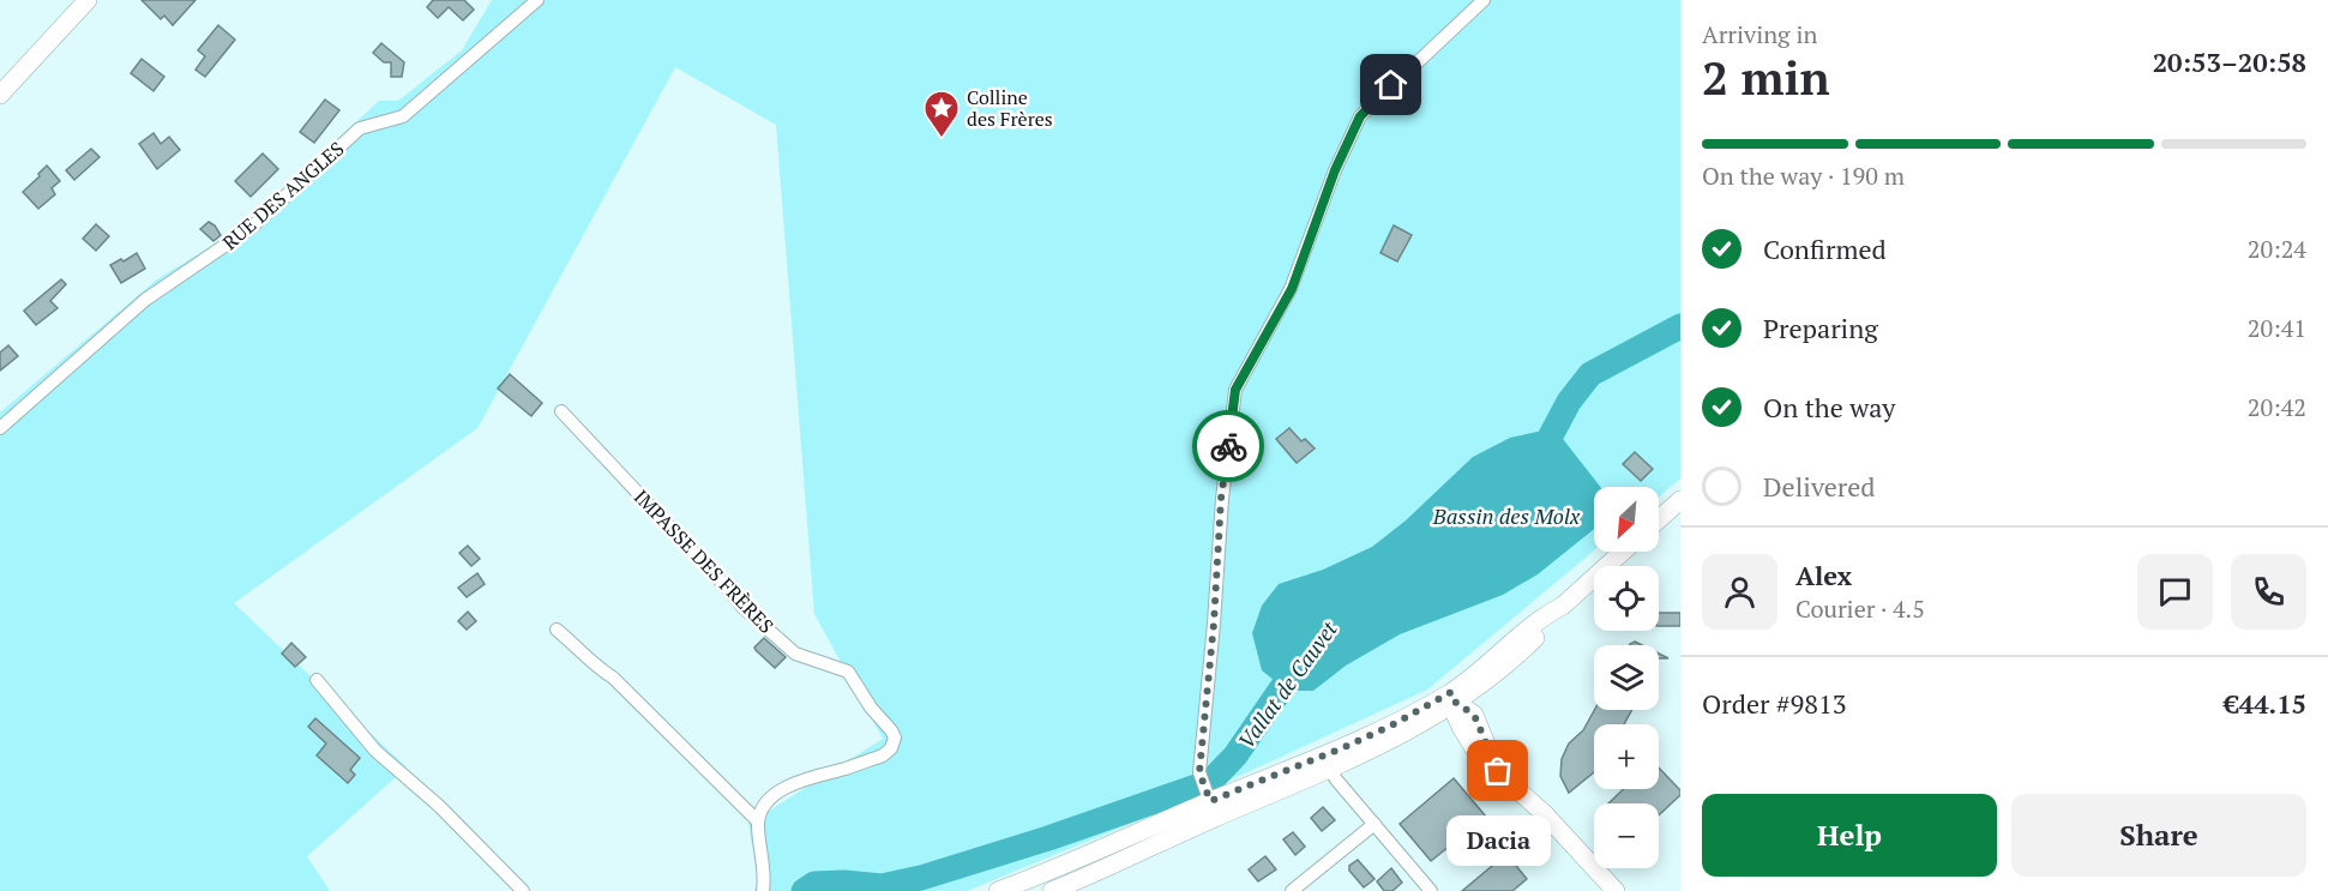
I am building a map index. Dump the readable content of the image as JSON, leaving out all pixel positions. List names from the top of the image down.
{
  "streets": {
    "street": ["RUE DES ANGLES", "IMPASSE DES FRÈRES"]
  },
  "water": ["Bassin des Molx", "Vallat de Cauvet"],
  "places": {
    "place": ["Colline des Frères"],
    "other": ["Dacia"]
  },
  "north": "bottom left",
  "page": {
    "heading": ["2 min", "Arriving in", "20:53–20:58"],
    "panel": [
      "Alex",
      "Courier · 4.5",
      "Order #9813",
      "€44.15"
    ],
    "bar": "On the way · 190 m",
    "list": [
      ["Confirmed", "20:24"],
      ["Preparing", "20:41"],
      ["On the way", "20:42"],
      "Delivered"
    ],
    "map_buttons": ["+", "−"],
    "buttons": ["Help", "Share"],
    "bubble": "Dacia"
  }
}
